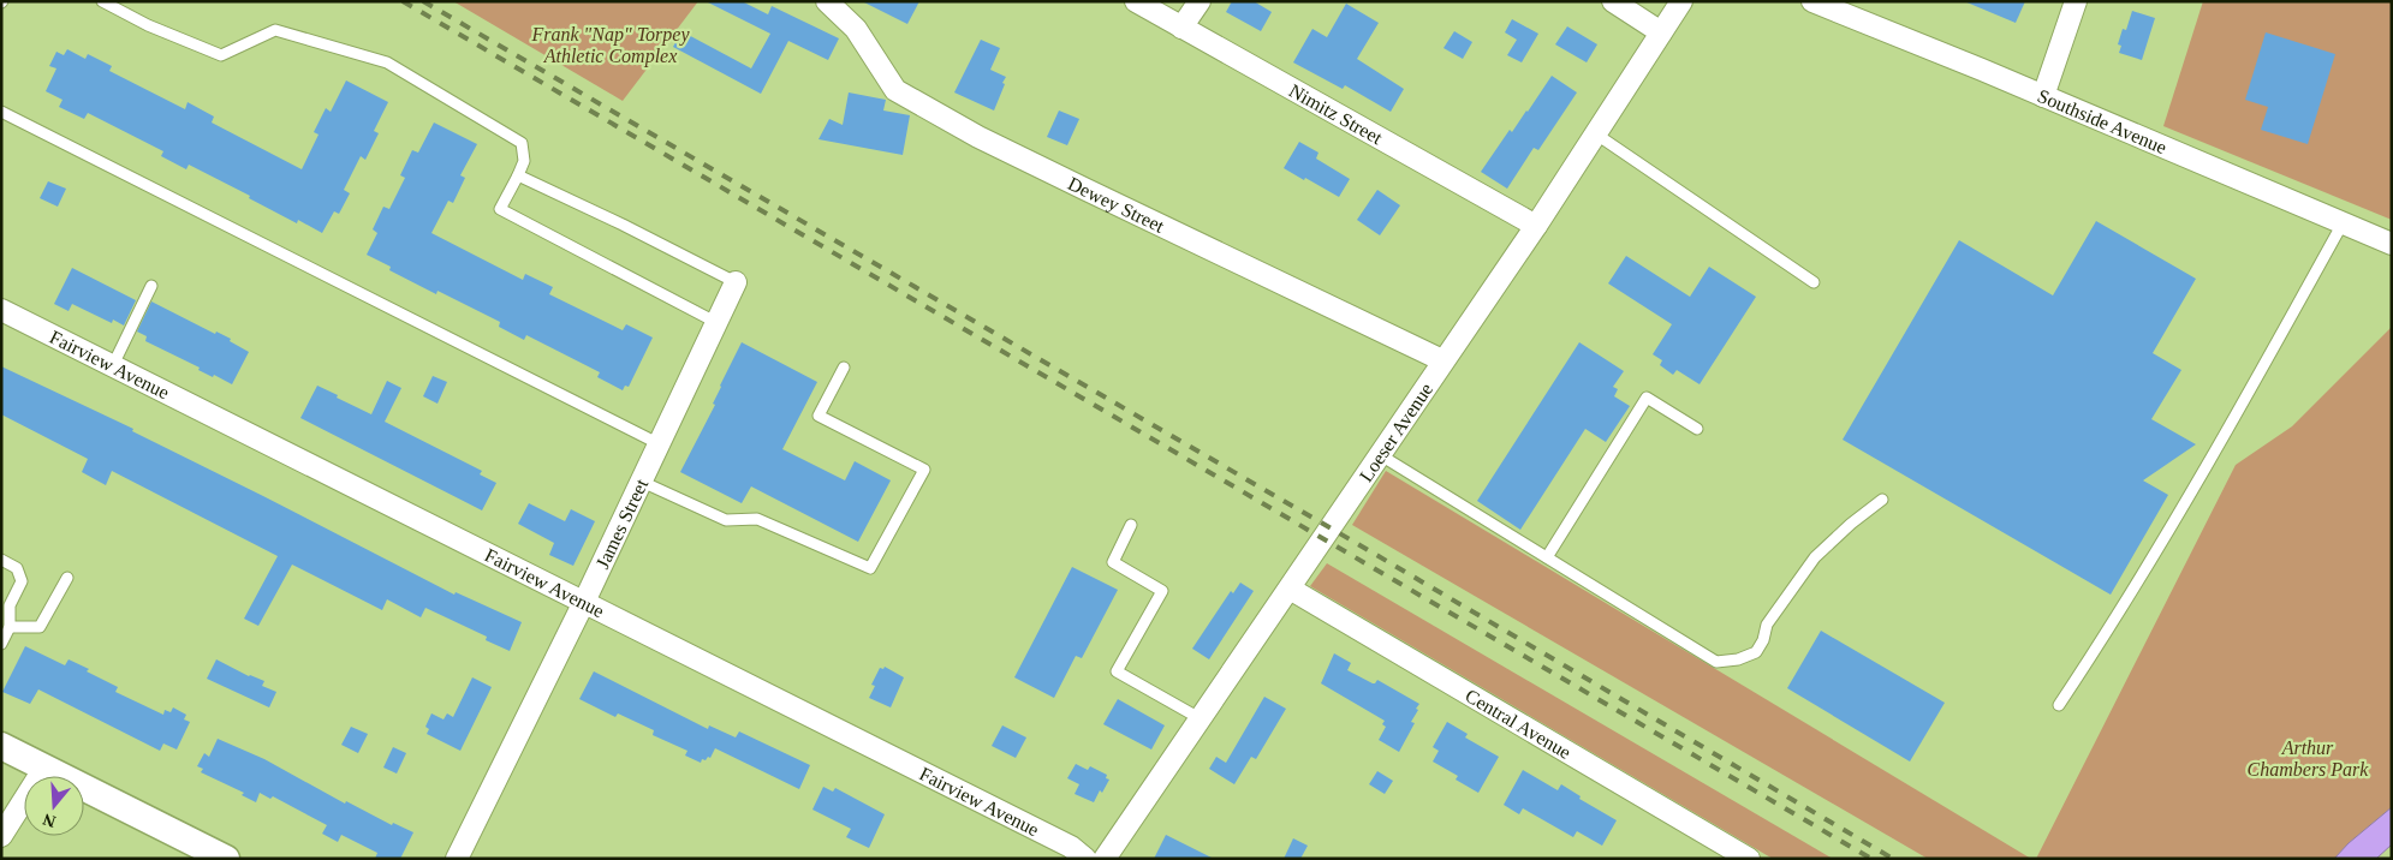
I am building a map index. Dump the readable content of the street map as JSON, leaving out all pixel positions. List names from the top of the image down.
{
  "streets": {
    "street": [
      "Nimitz Street",
      "Southside Avenue",
      "Dewey Street",
      "Fairview Avenue",
      "Loeser Avenue",
      "James Street",
      "Central Avenue"
    ]
  },
  "crossings": [
    ["Nimitz Street", "Loeser Avenue"],
    ["Dewey Street", "Loeser Avenue"],
    ["Fairview Avenue", "James Street"],
    ["Loeser Avenue", "Central Avenue"]
  ],
  "parks": ["Frank \"Nap\" Torpey Athletic Complex", "Arthur Chambers Park"],
  "north": "bottom"
}
